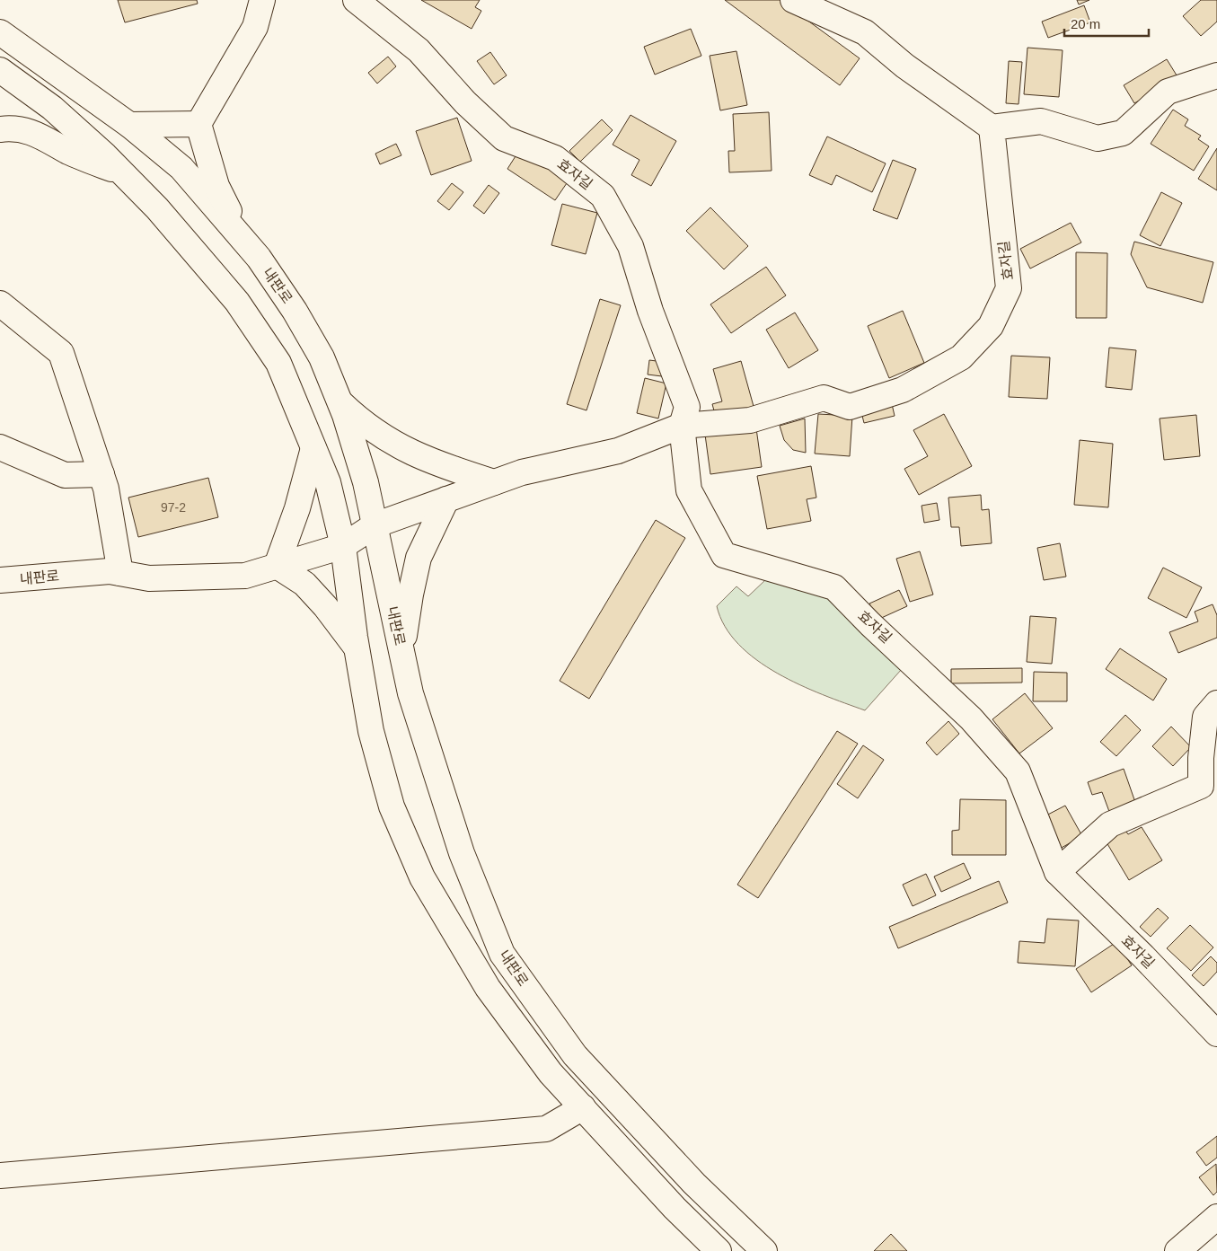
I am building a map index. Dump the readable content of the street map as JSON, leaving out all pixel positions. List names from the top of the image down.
{
  "streets": {
    "street": ["효자길", "내판로"]
  },
  "crossings": [
    ["효자길", "내판로"]
  ],
  "house_numbers": ["97-2"],
  "scale_bar": "20 m"
}
